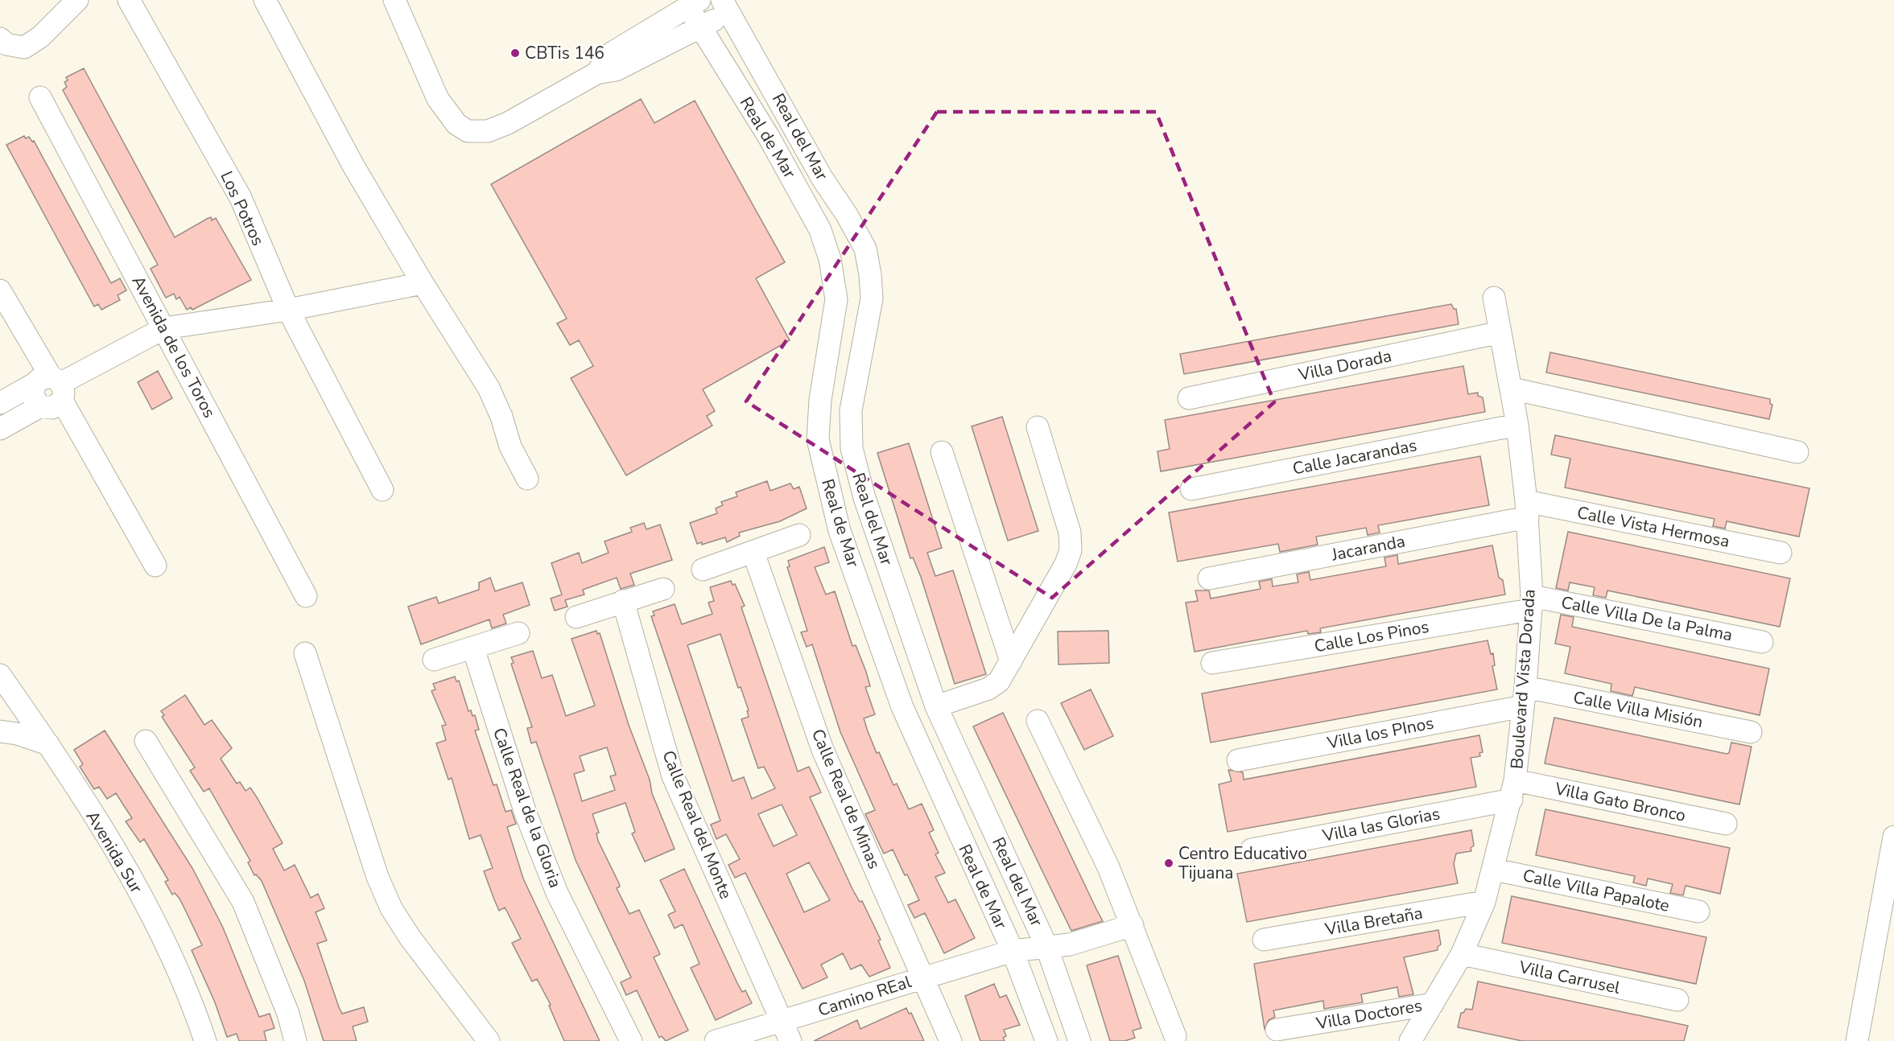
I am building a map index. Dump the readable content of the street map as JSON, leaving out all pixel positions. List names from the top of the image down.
{
  "streets": {
    "street": [
      "Real del Mar",
      "Real de Mar",
      "Los Potros",
      "Avenida de los Toros",
      "Villa Dorada",
      "Calle Jacarandas",
      "Calle Vista Hermosa",
      "Jacaranda",
      "Calle Villa De la Palma",
      "Calle Los Pinos",
      "Boulevard Vista Dorada",
      "Calle Villa Misión",
      "Villa los PInos",
      "Calle Real de Minas",
      "Villa Gato Bronco",
      "Calle Real de la Gloria",
      "Calle Real del Monte",
      "Villa las Glorias",
      "Avenida Sur",
      "Calle Villa Papalote",
      "Villa Bretaña",
      "Villa Carrusel",
      "Camino REal",
      "Villa Doctores"
    ]
  },
  "crossings": [
    ["Real del Mar", "Camino REal"],
    ["Real de Mar", "Camino REal"],
    ["Villa Dorada", "Boulevard Vista Dorada"],
    ["Calle Jacarandas", "Boulevard Vista Dorada"],
    ["Calle Vista Hermosa", "Jacaranda"],
    ["Calle Vista Hermosa", "Boulevard Vista Dorada"],
    ["Jacaranda", "Boulevard Vista Dorada"],
    ["Calle Villa De la Palma", "Calle Los Pinos"],
    ["Calle Villa De la Palma", "Boulevard Vista Dorada"],
    ["Calle Los Pinos", "Boulevard Vista Dorada"],
    ["Boulevard Vista Dorada", "Calle Villa Misión"],
    ["Boulevard Vista Dorada", "Villa los PInos"],
    ["Boulevard Vista Dorada", "Villa Gato Bronco"],
    ["Boulevard Vista Dorada", "Villa las Glorias"],
    ["Boulevard Vista Dorada", "Calle Villa Papalote"],
    ["Boulevard Vista Dorada", "Villa Bretaña"],
    ["Boulevard Vista Dorada", "Villa Carrusel"],
    ["Boulevard Vista Dorada", "Villa Doctores"],
    ["Calle Villa Misión", "Villa los PInos"],
    ["Calle Real de Minas", "Camino REal"],
    ["Villa Gato Bronco", "Villa las Glorias"],
    ["Calle Real del Monte", "Camino REal"]
  ],
  "places": ["CBTis 146", "Centro Educativo Tijuana"]
}
